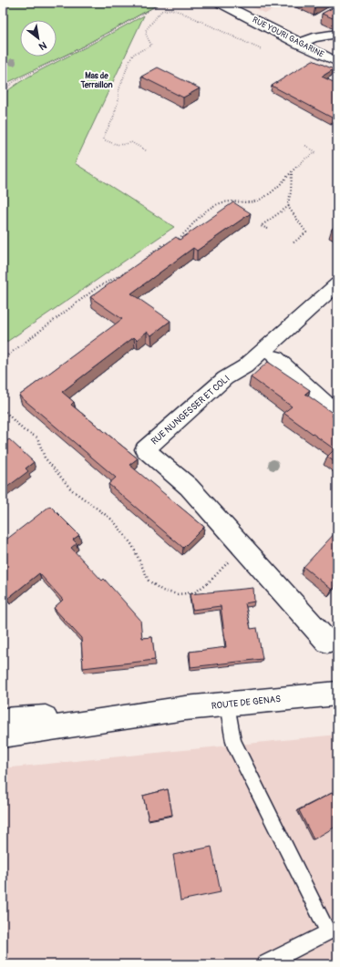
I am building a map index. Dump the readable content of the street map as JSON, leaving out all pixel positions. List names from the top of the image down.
{
  "streets": {
    "street": ["RUE YOURI GAGARINE", "RUE NUNGESSER ET COLI", "ROUTE DE GENAS"]
  },
  "districts": ["Mas de Terraillon"],
  "north": "bottom right"
}
